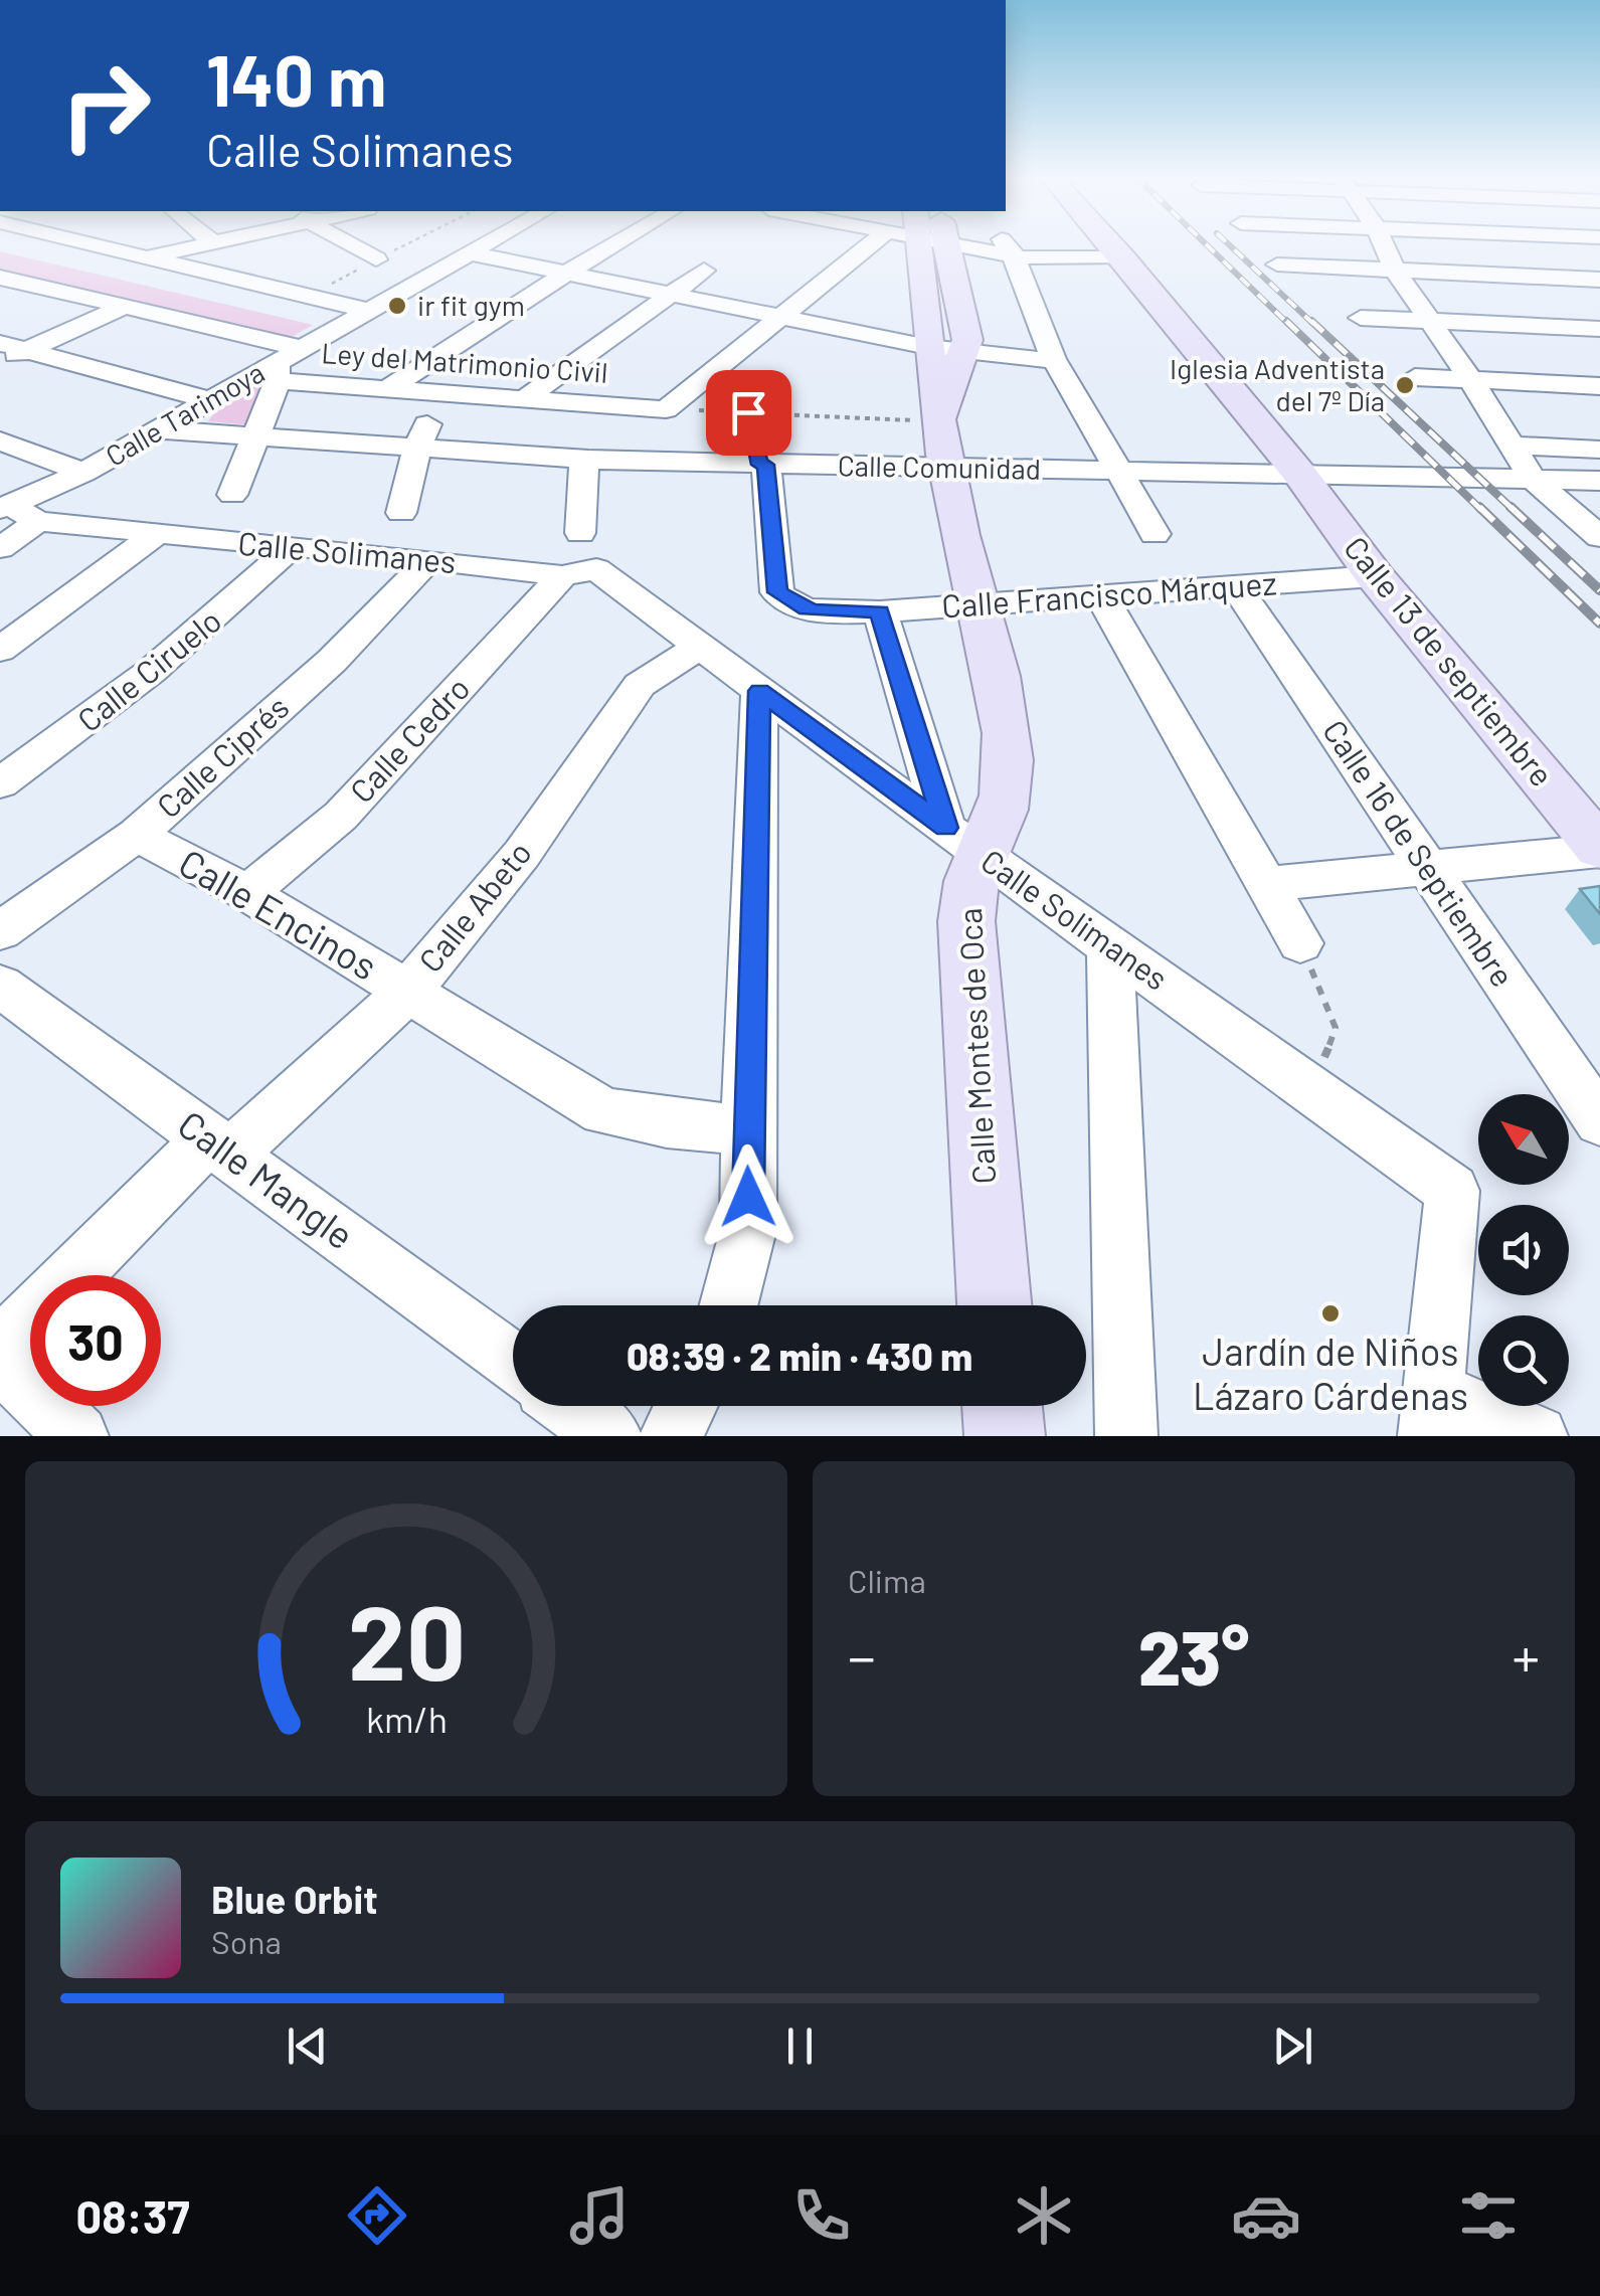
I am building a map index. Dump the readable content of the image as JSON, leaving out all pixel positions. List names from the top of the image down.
{
  "streets": {
    "main road": ["Calle 13 de septiembre", "Calle Montes de Oca"],
    "street": [
      "Ley del Matrimonio Civil",
      "Calle Tarimoya",
      "Calle Comunidad",
      "Calle Solimanes",
      "Calle Francisco Márquez",
      "Calle Ciruelo",
      "Calle Cedro",
      "Calle Ciprés",
      "Calle 16 de Septiembre",
      "Calle Abeto",
      "Calle Encinos",
      "Calle Mangle"
    ]
  },
  "crossings": [
    ["Ley del Matrimonio Civil", "Calle Tarimoya"],
    ["Calle Tarimoya", "Calle Comunidad"],
    ["Calle Tarimoya", "Calle Solimanes"],
    ["Calle Comunidad", "Calle Francisco Márquez"],
    ["Calle Comunidad", "Calle 13 de septiembre"],
    ["Calle Comunidad", "Calle Montes de Oca"],
    ["Calle Solimanes", "Calle Ciruelo"],
    ["Calle Solimanes", "Calle Cedro"],
    ["Calle Solimanes", "Calle Ciprés"],
    ["Calle Solimanes", "Calle Abeto"],
    ["Calle Solimanes", "Calle Montes de Oca"],
    ["Calle Francisco Márquez", "Calle 13 de septiembre"],
    ["Calle Francisco Márquez", "Calle 16 de Septiembre"],
    ["Calle Francisco Márquez", "Calle Montes de Oca"],
    ["Calle Cedro", "Calle Encinos"],
    ["Calle Ciprés", "Calle Encinos"],
    ["Calle Abeto", "Calle Encinos"],
    ["Calle Abeto", "Calle Mangle"]
  ],
  "places": ["ir fit gym", "Iglesia Adventista del 7º Día", "Jardín de Niños Lázaro Cárdenas"],
  "north": "top left",
  "page": {
    "turn": ["140 m", "Calle Solimanes"],
    "limit": "30",
    "trip": "08:39 · 2 min · 430 m",
    "tile": "Clima",
    "heat": ["−", "23°", "+"],
    "song": ["Blue Orbit", "Sona"],
    "tabs": "08:37",
    "gauge": ["20", "km/h"]
  }
}
